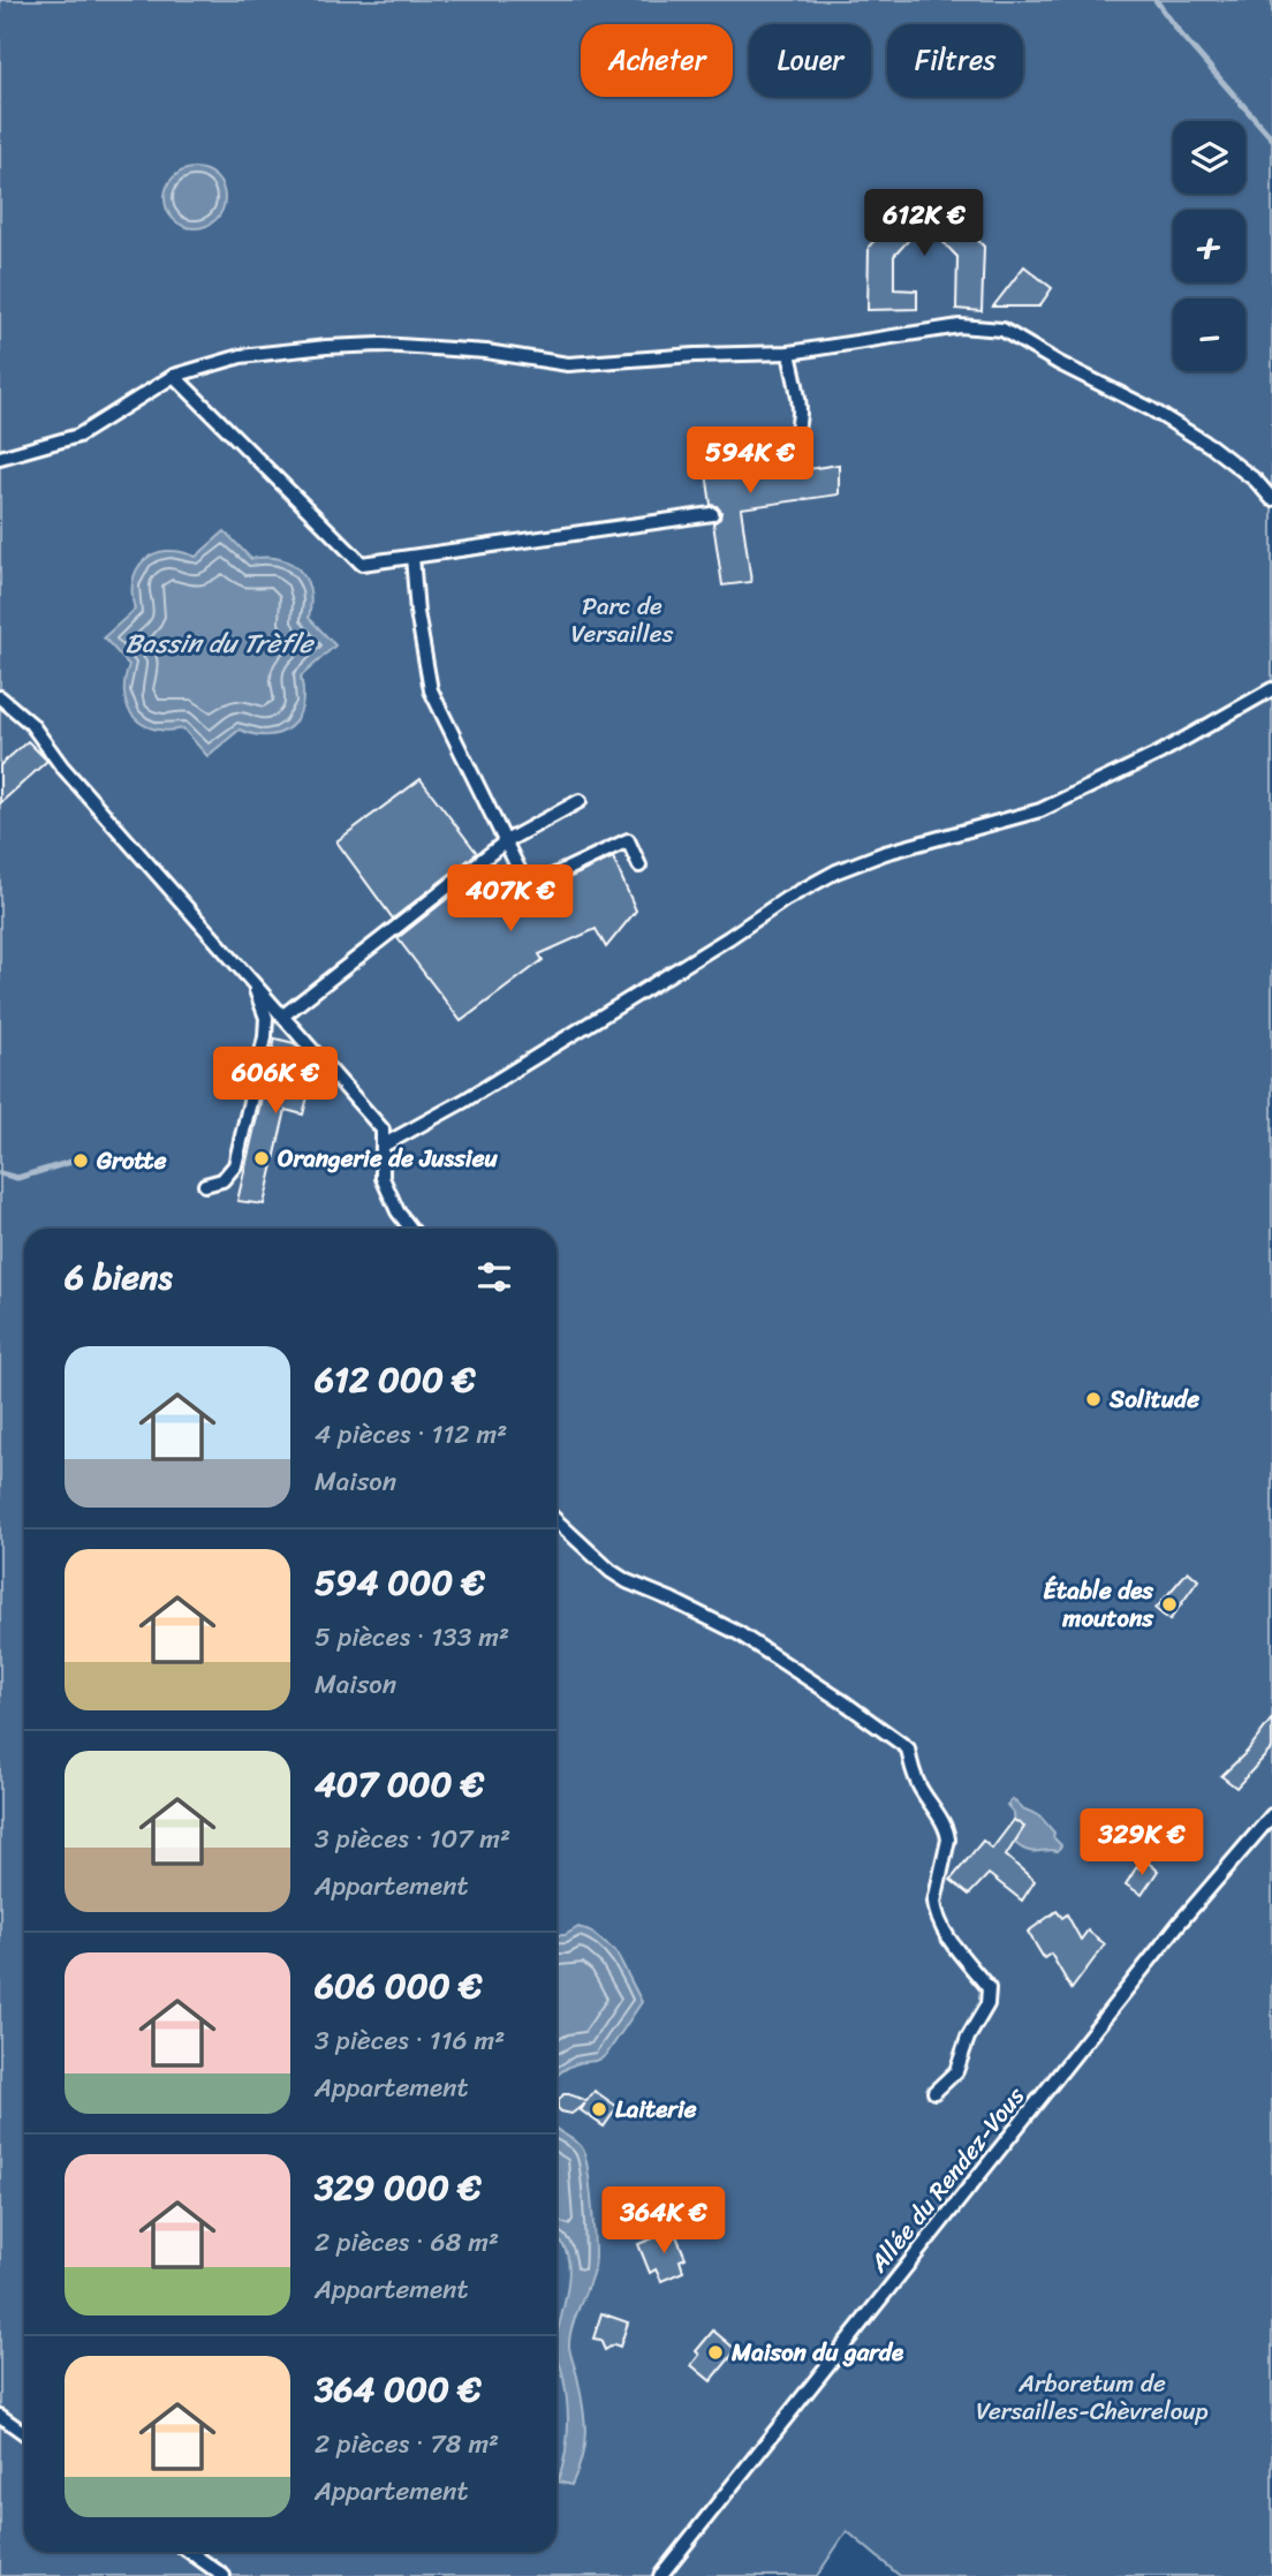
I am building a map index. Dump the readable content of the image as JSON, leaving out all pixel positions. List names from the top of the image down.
{
  "streets": {
    "lane": ["Allée du Rendez-Vous"]
  },
  "water": ["Bassin du Trèfle"],
  "parks": ["Parc de Versailles", "Arboretum de Versailles-Chèvreloup"],
  "places": [
    "Orangerie de Jussieu",
    "Grotte",
    "Solitude",
    "Étable des moutons",
    "Laiterie",
    "Maison du garde"
  ],
  "page": {
    "chip": ["Acheter", "Louer", "Filtres"],
    "map_buttons": ["+", "−"],
    "price": [
      "612K €",
      "594K €",
      "407K €",
      "606K €",
      "329K €",
      "364K €"
    ],
    "heading": "6 biens",
    "list": [
      {
        "name": "612 000 €",
        "note": "4 pièces · 112 m² · Maison"
      },
      {
        "name": "594 000 €",
        "note": "5 pièces · 133 m² · Maison"
      },
      {
        "name": "407 000 €",
        "note": "3 pièces · 107 m² · Appartement"
      },
      {
        "name": "606 000 €",
        "note": "3 pièces · 116 m² · Appartement"
      },
      {
        "name": "329 000 €",
        "note": "2 pièces · 68 m² · Appartement"
      },
      {
        "name": "364 000 €",
        "note": "2 pièces · 78 m² · Appartement"
      }
    ]
  }
}
